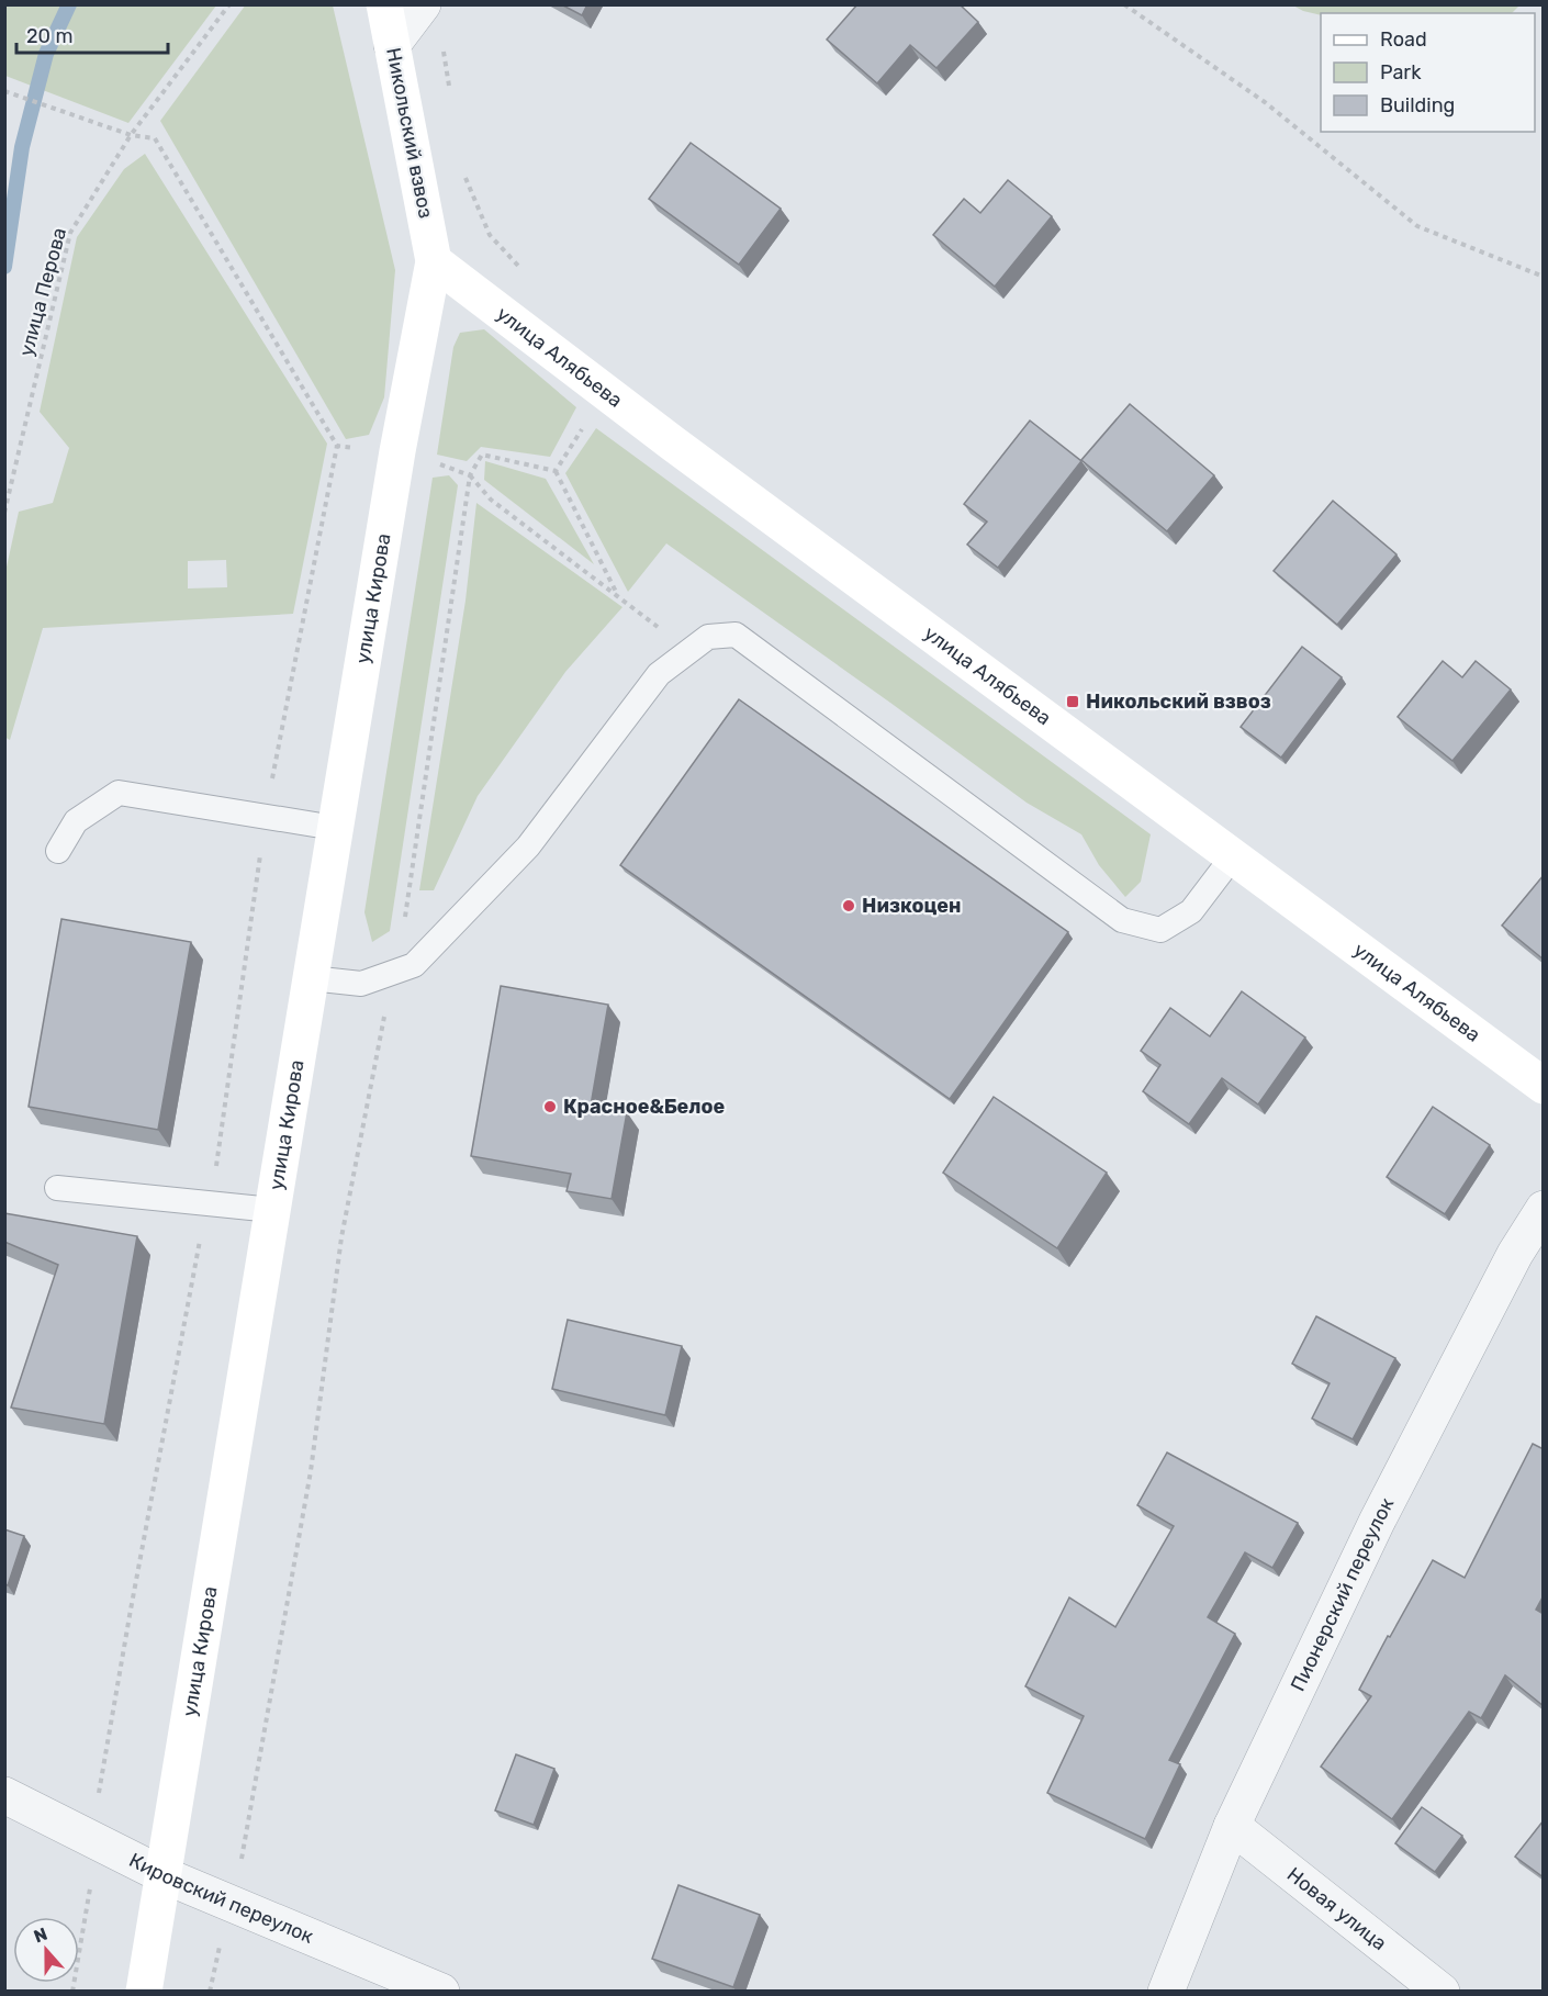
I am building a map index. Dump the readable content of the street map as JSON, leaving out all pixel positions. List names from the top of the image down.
{
  "streets": {
    "main road": ["Никольский взвоз", "улица Алябьева", "улица Кирова"],
    "street": ["Пионерский переулок", "Кировский переулок", "Новая улица"],
    "path": ["улица Перова"]
  },
  "crossings": [
    ["Никольский взвоз", "улица Алябьева"],
    ["Никольский взвоз", "улица Кирова"],
    ["улица Алябьева", "улица Кирова"],
    ["улица Кирова", "Кировский переулок"],
    ["Пионерский переулок", "Новая улица"]
  ],
  "places": {
    "transit": ["Никольский взвоз"],
    "other": ["Низкоцен", "Красное&Белое"]
  },
  "legend": ["Road", "Park", "Building"],
  "scale_bar": "20 m",
  "north": "top"
}
